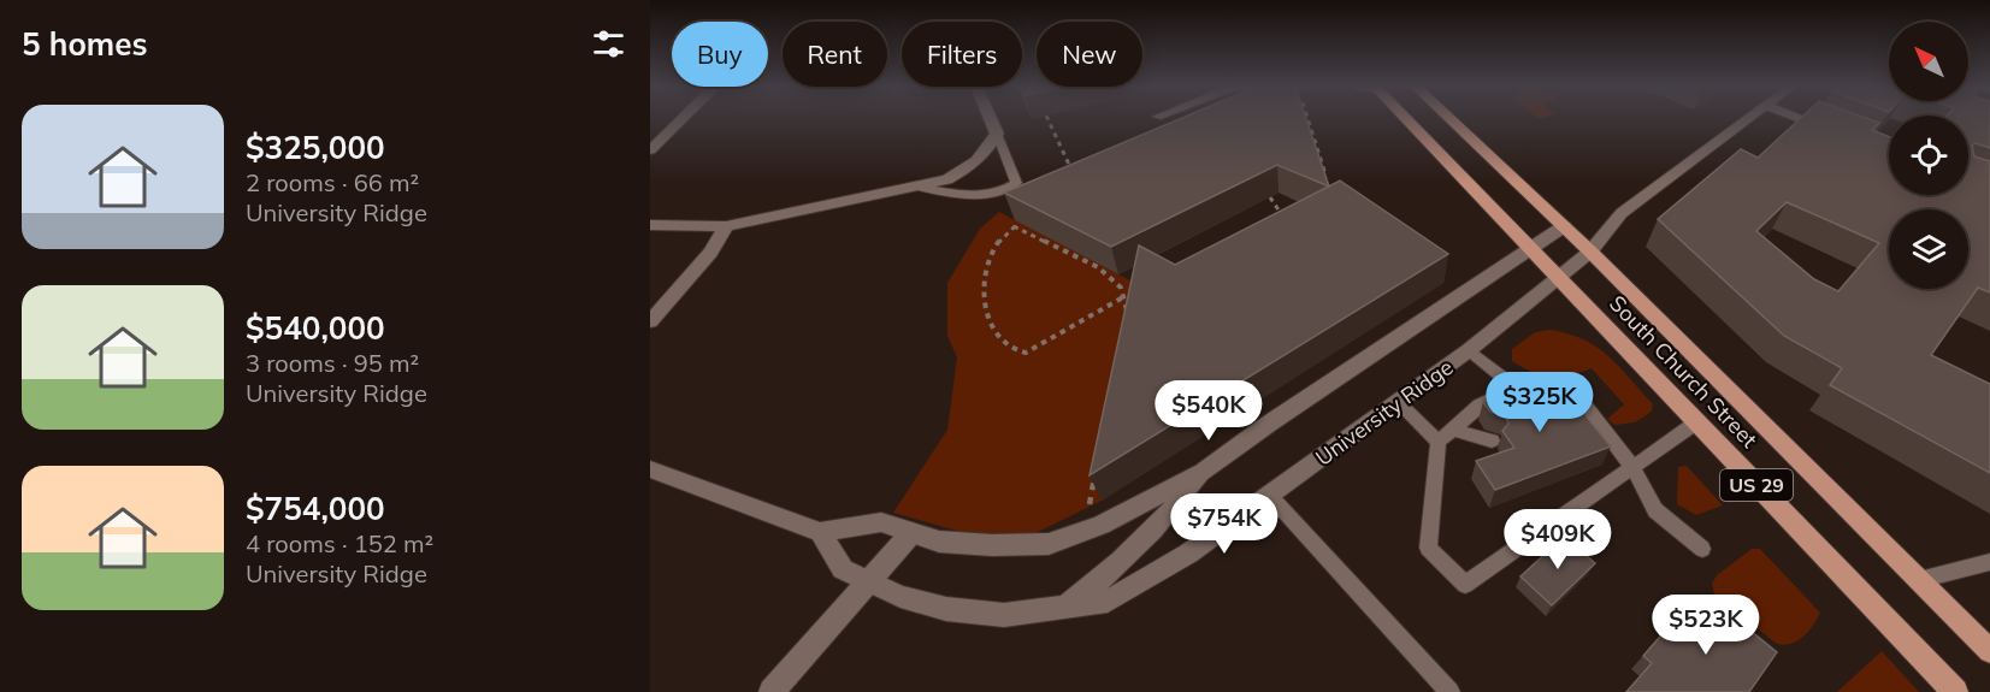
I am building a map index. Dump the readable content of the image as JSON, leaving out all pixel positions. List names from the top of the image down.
{
  "streets": {
    "main road": ["South Church Street", "US 29"],
    "street": ["University Ridge"]
  },
  "crossings": [
    ["South Church Street", "University Ridge"]
  ],
  "north": "top left",
  "page": {
    "heading": "5 homes",
    "chip": [
      "Buy",
      "Rent",
      "Filters",
      "New"
    ],
    "list": [
      {
        "name": "$325,000",
        "note": "2 rooms · 66 m² · University Ridge"
      },
      {
        "name": "$540,000",
        "note": "3 rooms · 95 m² · University Ridge"
      },
      {
        "name": "$754,000",
        "note": "4 rooms · 152 m² · University Ridge"
      }
    ],
    "price": [
      "$325K",
      "$540K",
      "$754K",
      "$409K",
      "$523K"
    ]
  }
}
